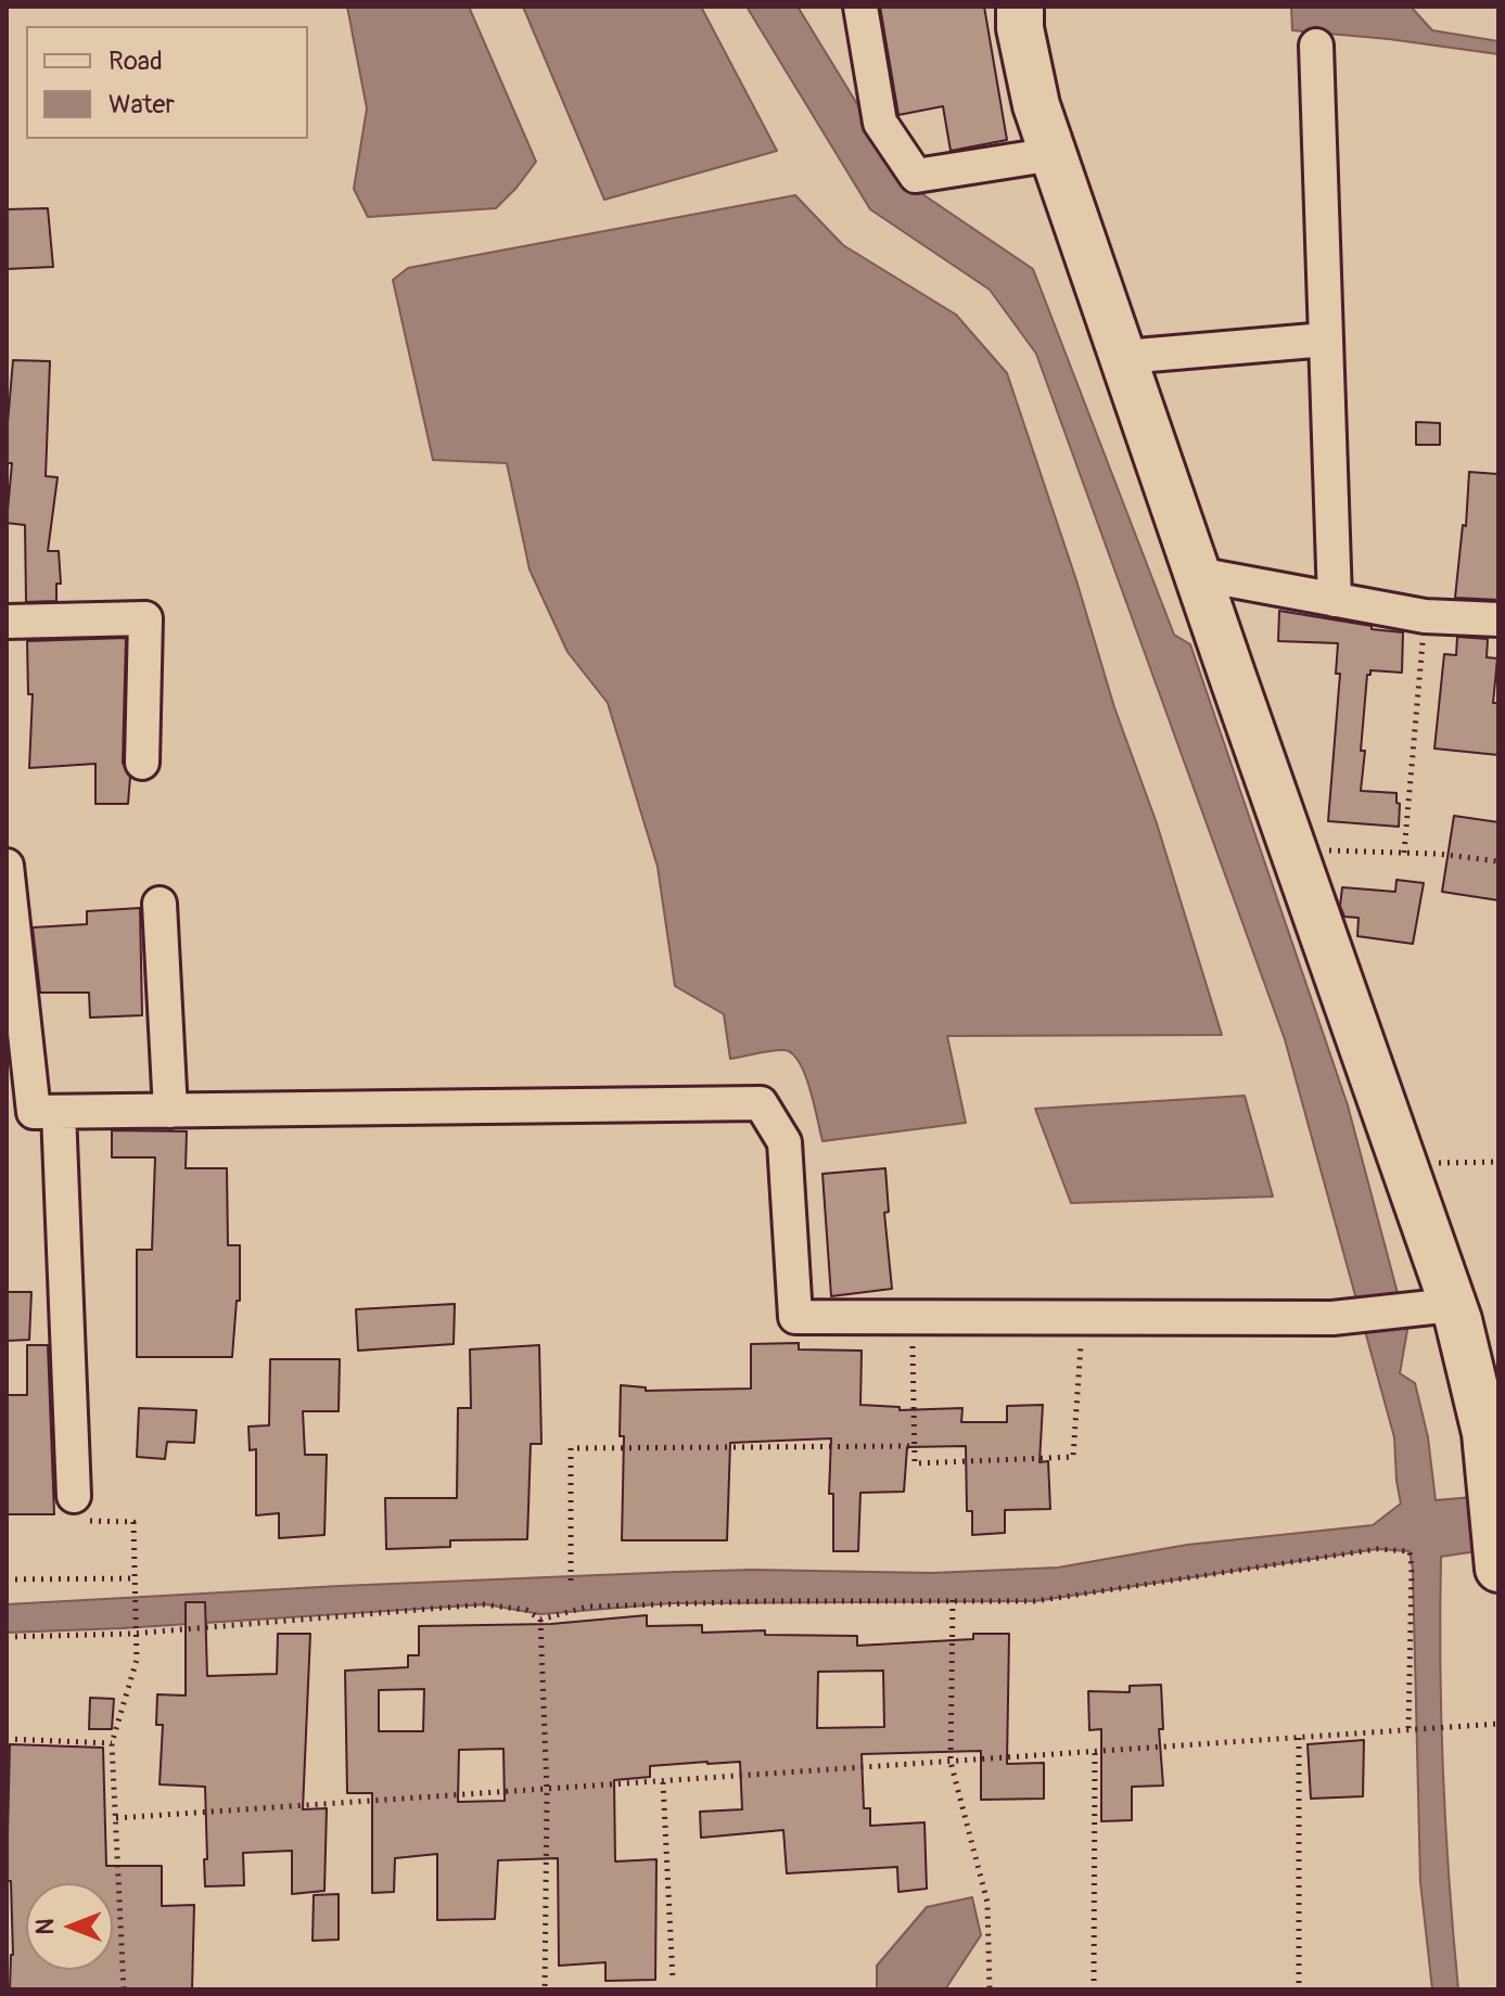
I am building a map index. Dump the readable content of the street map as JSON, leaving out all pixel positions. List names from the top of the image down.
{
  "legend": ["Road", "Water"],
  "north": "left"
}
